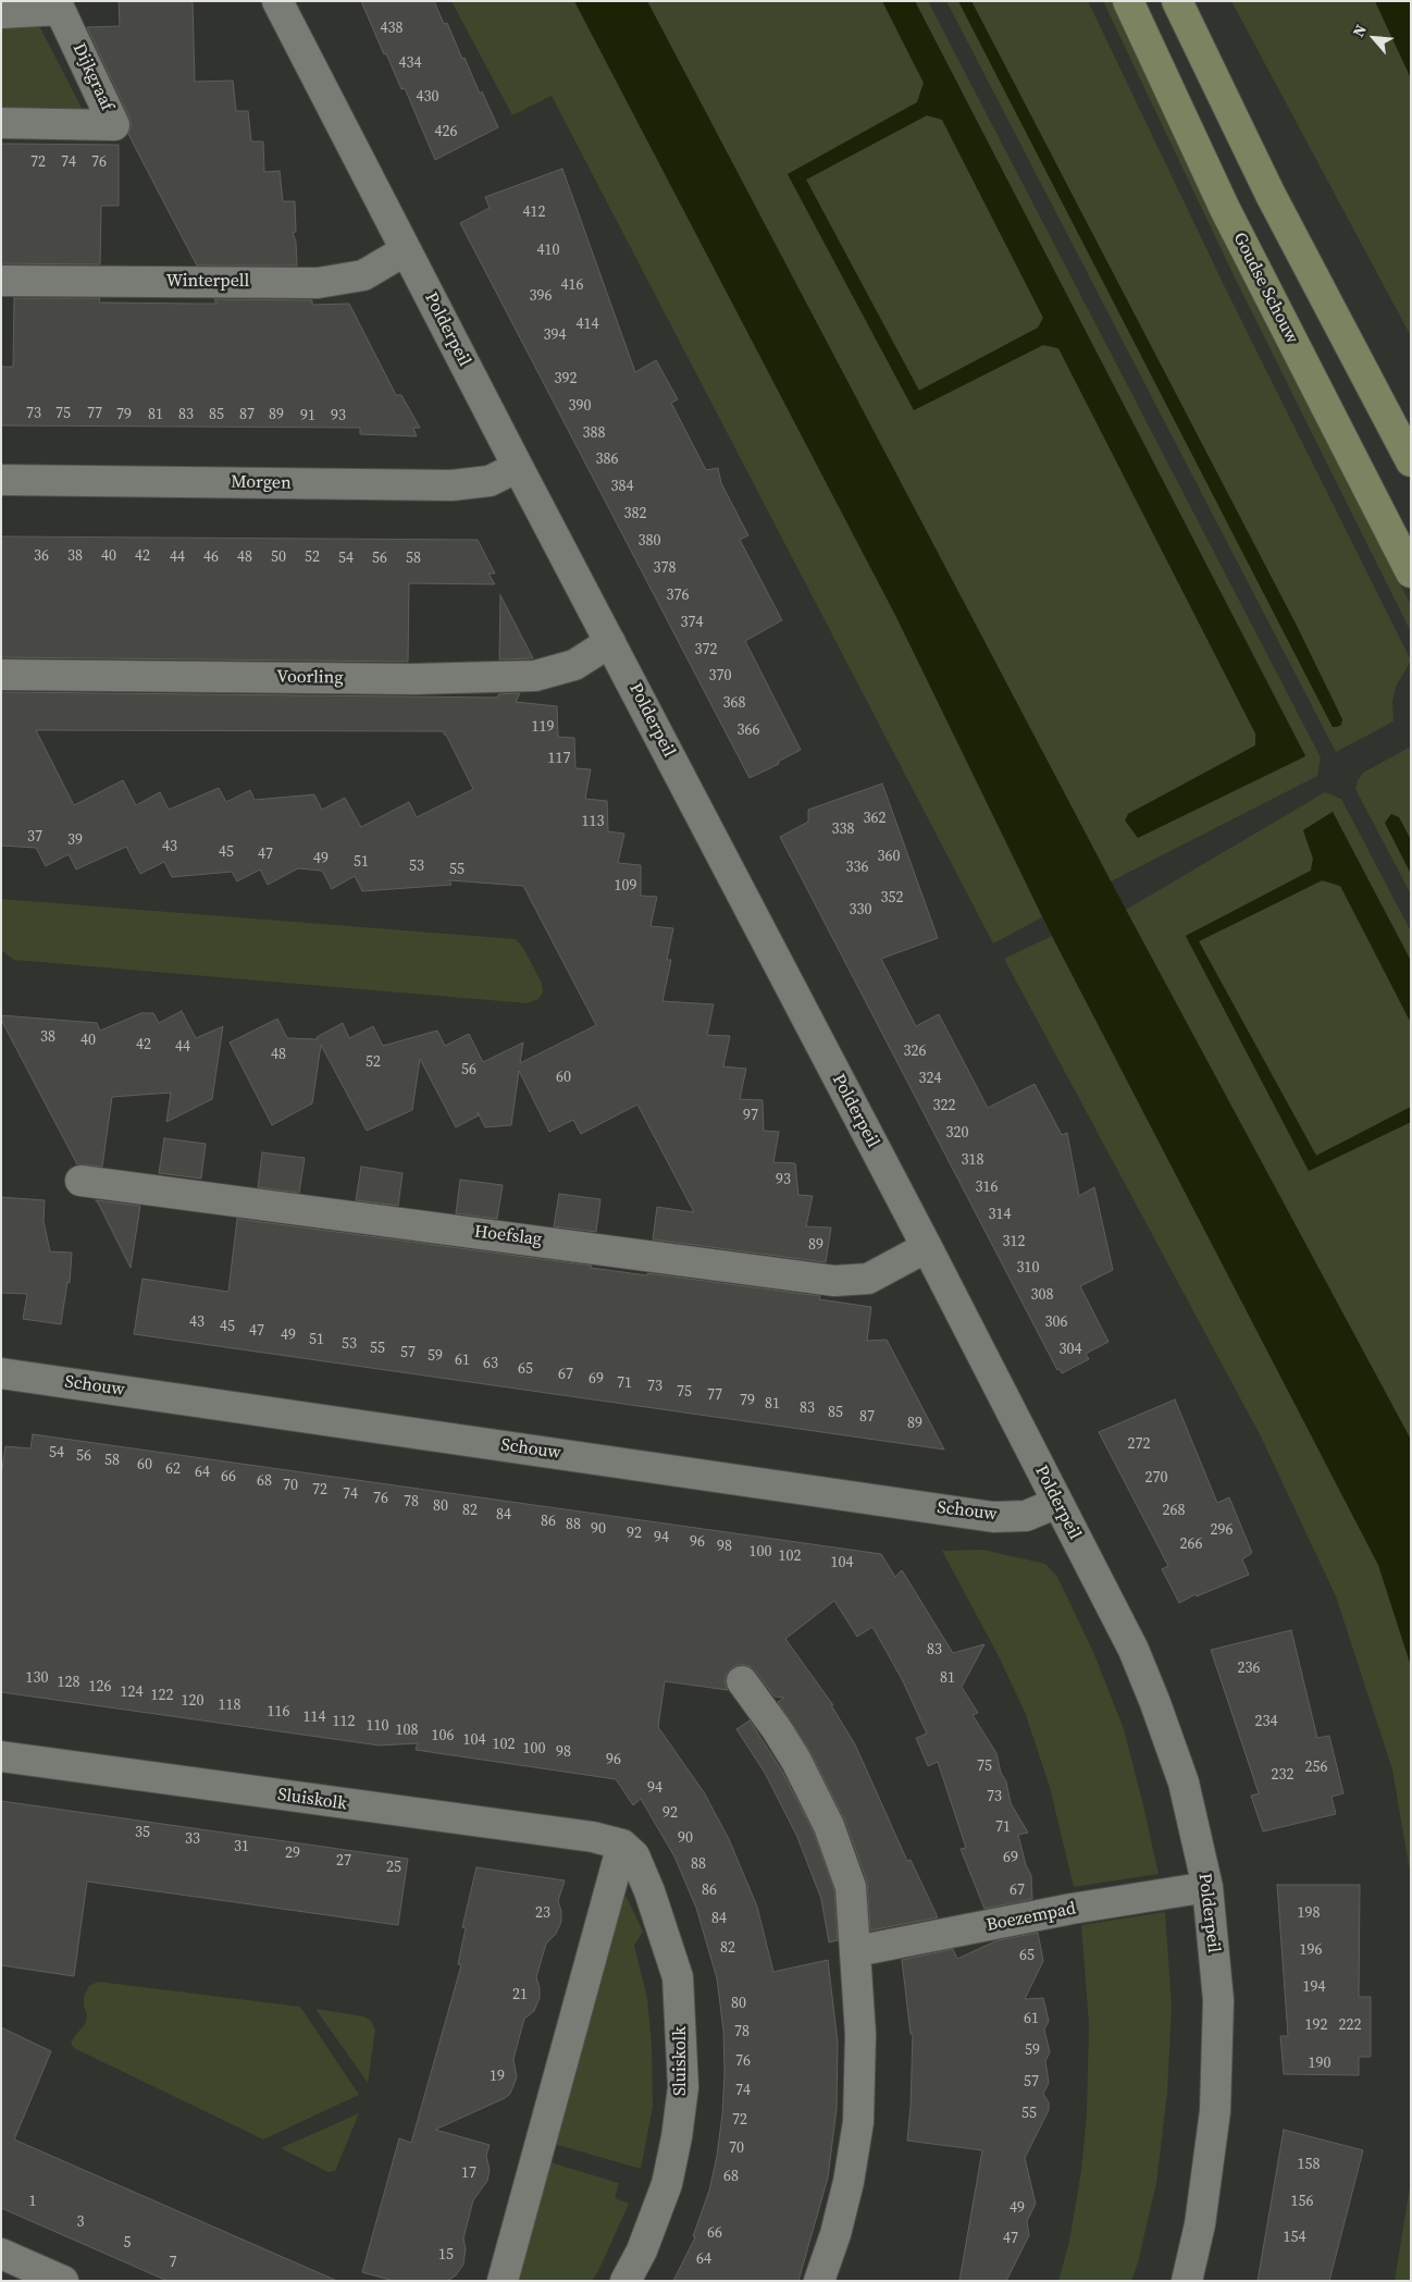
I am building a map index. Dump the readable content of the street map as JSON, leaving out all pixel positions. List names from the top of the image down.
{
  "streets": {
    "main road": ["Goudse Schouw"],
    "street": [
      "Dijkgraaf",
      "Winterpell",
      "Polderpeil",
      "Morgen",
      "Voorling",
      "Hoefslag",
      "Schouw",
      "Sluiskolk",
      "Boezempad"
    ]
  },
  "crossings": [
    ["Winterpell", "Polderpeil"],
    ["Polderpeil", "Morgen"],
    ["Polderpeil", "Voorling"],
    ["Polderpeil", "Hoefslag"],
    ["Polderpeil", "Schouw"],
    ["Polderpeil", "Boezempad"]
  ],
  "house_numbers": [
    "438",
    "434",
    "430",
    "426",
    "72",
    "74",
    "76",
    "412",
    "410",
    "416",
    "396",
    "414",
    "394",
    "392",
    "390",
    "73",
    "75",
    "77",
    "79",
    "81",
    "83",
    "85",
    "87",
    "89",
    "91",
    "93",
    "388",
    "386",
    "384",
    "382",
    "380",
    "36",
    "38",
    "40",
    "42",
    "44",
    "46",
    "48",
    "50",
    "52",
    "54",
    "56",
    "58",
    "378",
    "376",
    "374",
    "372",
    "370",
    "368",
    "119",
    "366",
    "117",
    "362",
    "113",
    "338",
    "37",
    "39",
    "43",
    "45",
    "47",
    "360",
    "49",
    "51",
    "53",
    "336",
    "55",
    "109",
    "352",
    "330",
    "38",
    "40",
    "42",
    "44",
    "326",
    "48",
    "52",
    "56",
    "60",
    "324",
    "322",
    "97",
    "320",
    "318",
    "93",
    "316",
    "314",
    "312",
    "89",
    "310",
    "308",
    "43",
    "306",
    "45",
    "47",
    "49",
    "51",
    "53",
    "55",
    "304",
    "57",
    "59",
    "61",
    "63",
    "65",
    "67",
    "69",
    "71",
    "73",
    "75",
    "77",
    "79",
    "81",
    "83",
    "85",
    "87",
    "89",
    "272",
    "54",
    "56",
    "58",
    "60",
    "62",
    "64",
    "66",
    "270",
    "68",
    "70",
    "72",
    "74",
    "76",
    "78",
    "80",
    "82",
    "268",
    "84",
    "86",
    "88",
    "90",
    "296",
    "92",
    "94",
    "96",
    "266",
    "98",
    "100",
    "102",
    "104",
    "83",
    "236",
    "130",
    "81",
    "128",
    "126",
    "124",
    "122",
    "120",
    "118",
    "116",
    "114",
    "112",
    "234",
    "110",
    "108",
    "106",
    "104",
    "102",
    "100",
    "98",
    "96",
    "75",
    "256",
    "232",
    "94",
    "73",
    "92",
    "71",
    "35",
    "90",
    "33",
    "31",
    "29",
    "69",
    "27",
    "88",
    "25",
    "86",
    "67",
    "23",
    "198",
    "84",
    "82",
    "196",
    "65",
    "194",
    "21",
    "80",
    "61",
    "192",
    "222",
    "78",
    "59",
    "76",
    "190",
    "19",
    "57",
    "74",
    "55",
    "72",
    "70",
    "158",
    "17",
    "68",
    "1",
    "156",
    "49",
    "3",
    "66",
    "154",
    "47",
    "5",
    "15",
    "64",
    "7"
  ],
  "north": "top left"
}
